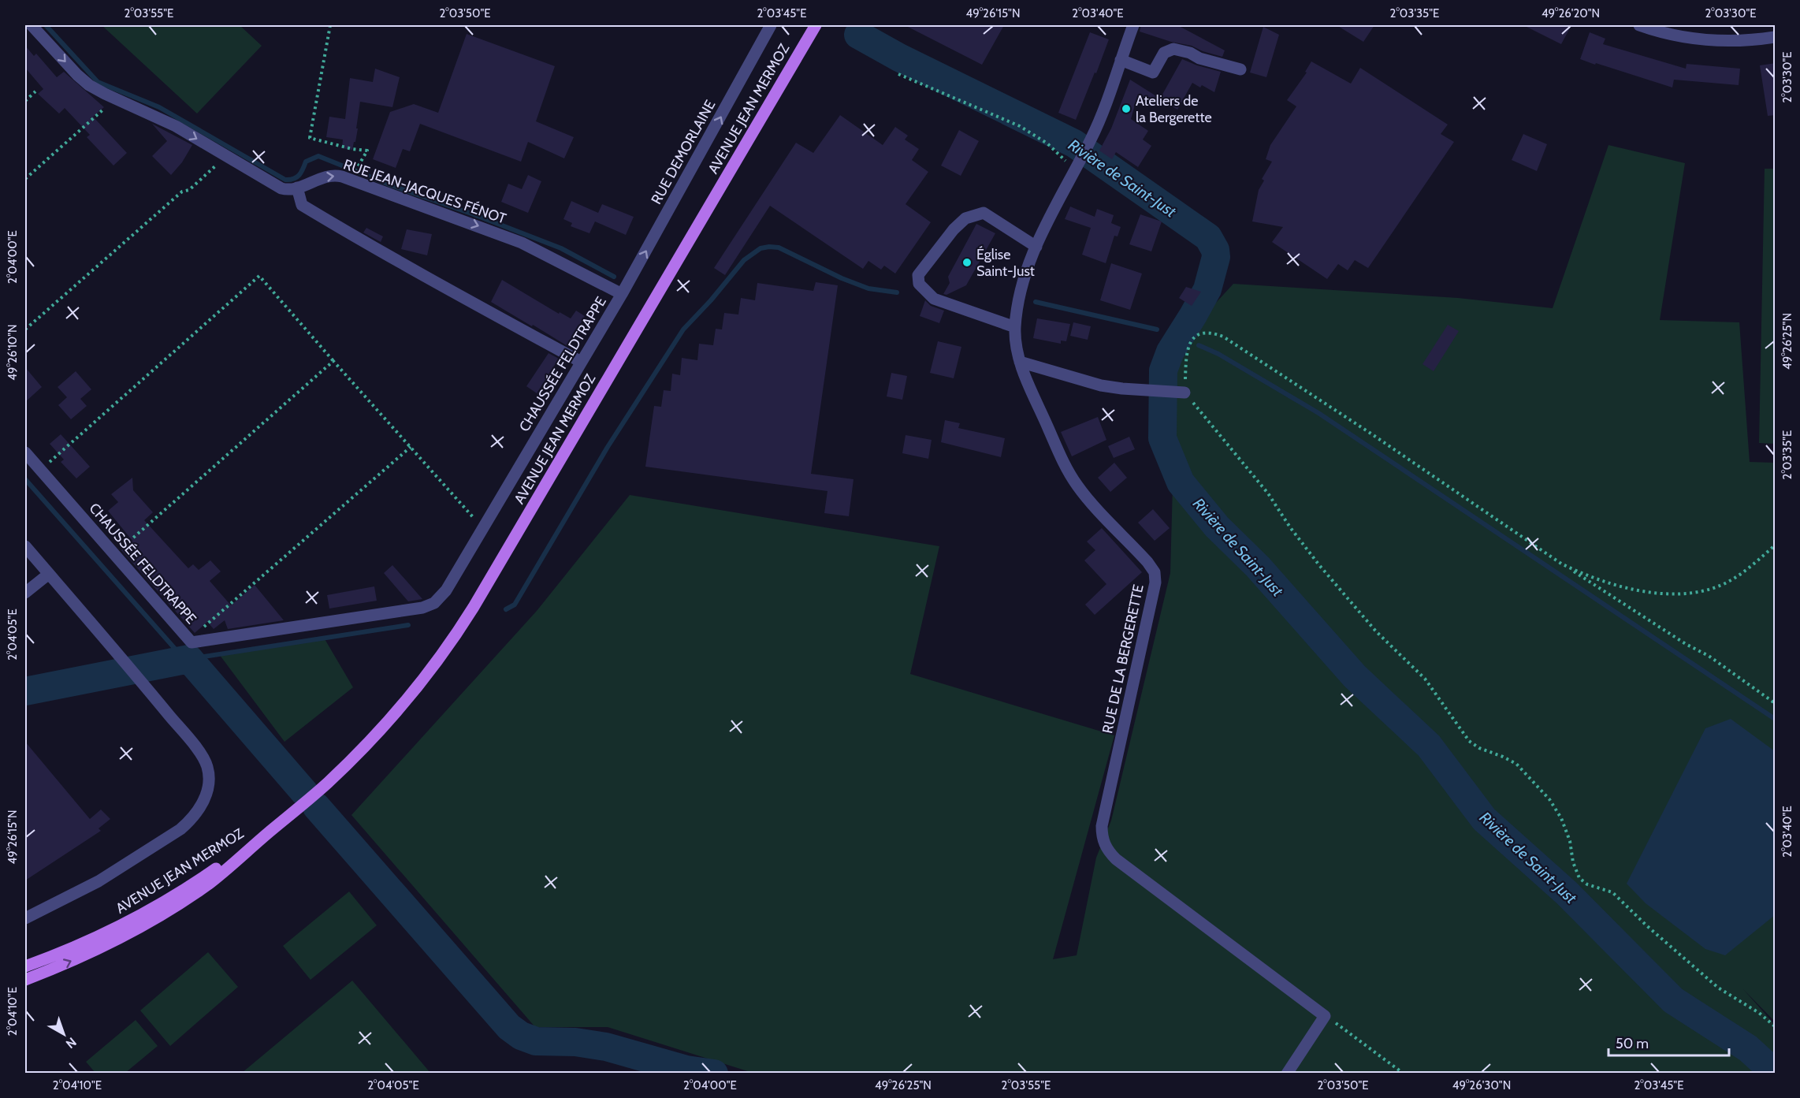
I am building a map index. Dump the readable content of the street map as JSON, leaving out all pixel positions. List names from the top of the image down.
{
  "streets": {
    "main road": ["AVENUE JEAN MERMOZ"],
    "street": [
      "RUE DEMORLAINE",
      "RUE JEAN-JACQUES FÉNOT",
      "CHAUSSÉE FELDTRAPPE",
      "RUE DE LA BERGERETTE"
    ]
  },
  "crossings": [
    ["RUE DEMORLAINE", "RUE JEAN-JACQUES FÉNOT"],
    ["RUE DEMORLAINE", "CHAUSSÉE FELDTRAPPE"],
    ["RUE JEAN-JACQUES FÉNOT", "CHAUSSÉE FELDTRAPPE"]
  ],
  "one_way": ["RUE DEMORLAINE"],
  "water": ["Rivière de Saint-Just"],
  "places": ["Ateliers de la Bergerette", "Église Saint-Just"],
  "scale_bar": "50 m",
  "north": "bottom right",
  "coordinates": [
    "2°03'55\"E",
    "2°03'50\"E",
    "2°03'45\"E",
    "49°26'15\"N",
    "2°03'40\"E",
    "2°03'35\"E",
    "49°26'20\"N",
    "2°03'30\"E",
    "2°04'00\"E",
    "49°26'25\"N",
    "49°26'10\"N",
    "2°04'05\"E",
    "2°04'10\"E",
    "49°26'30\"N"
  ]
}
